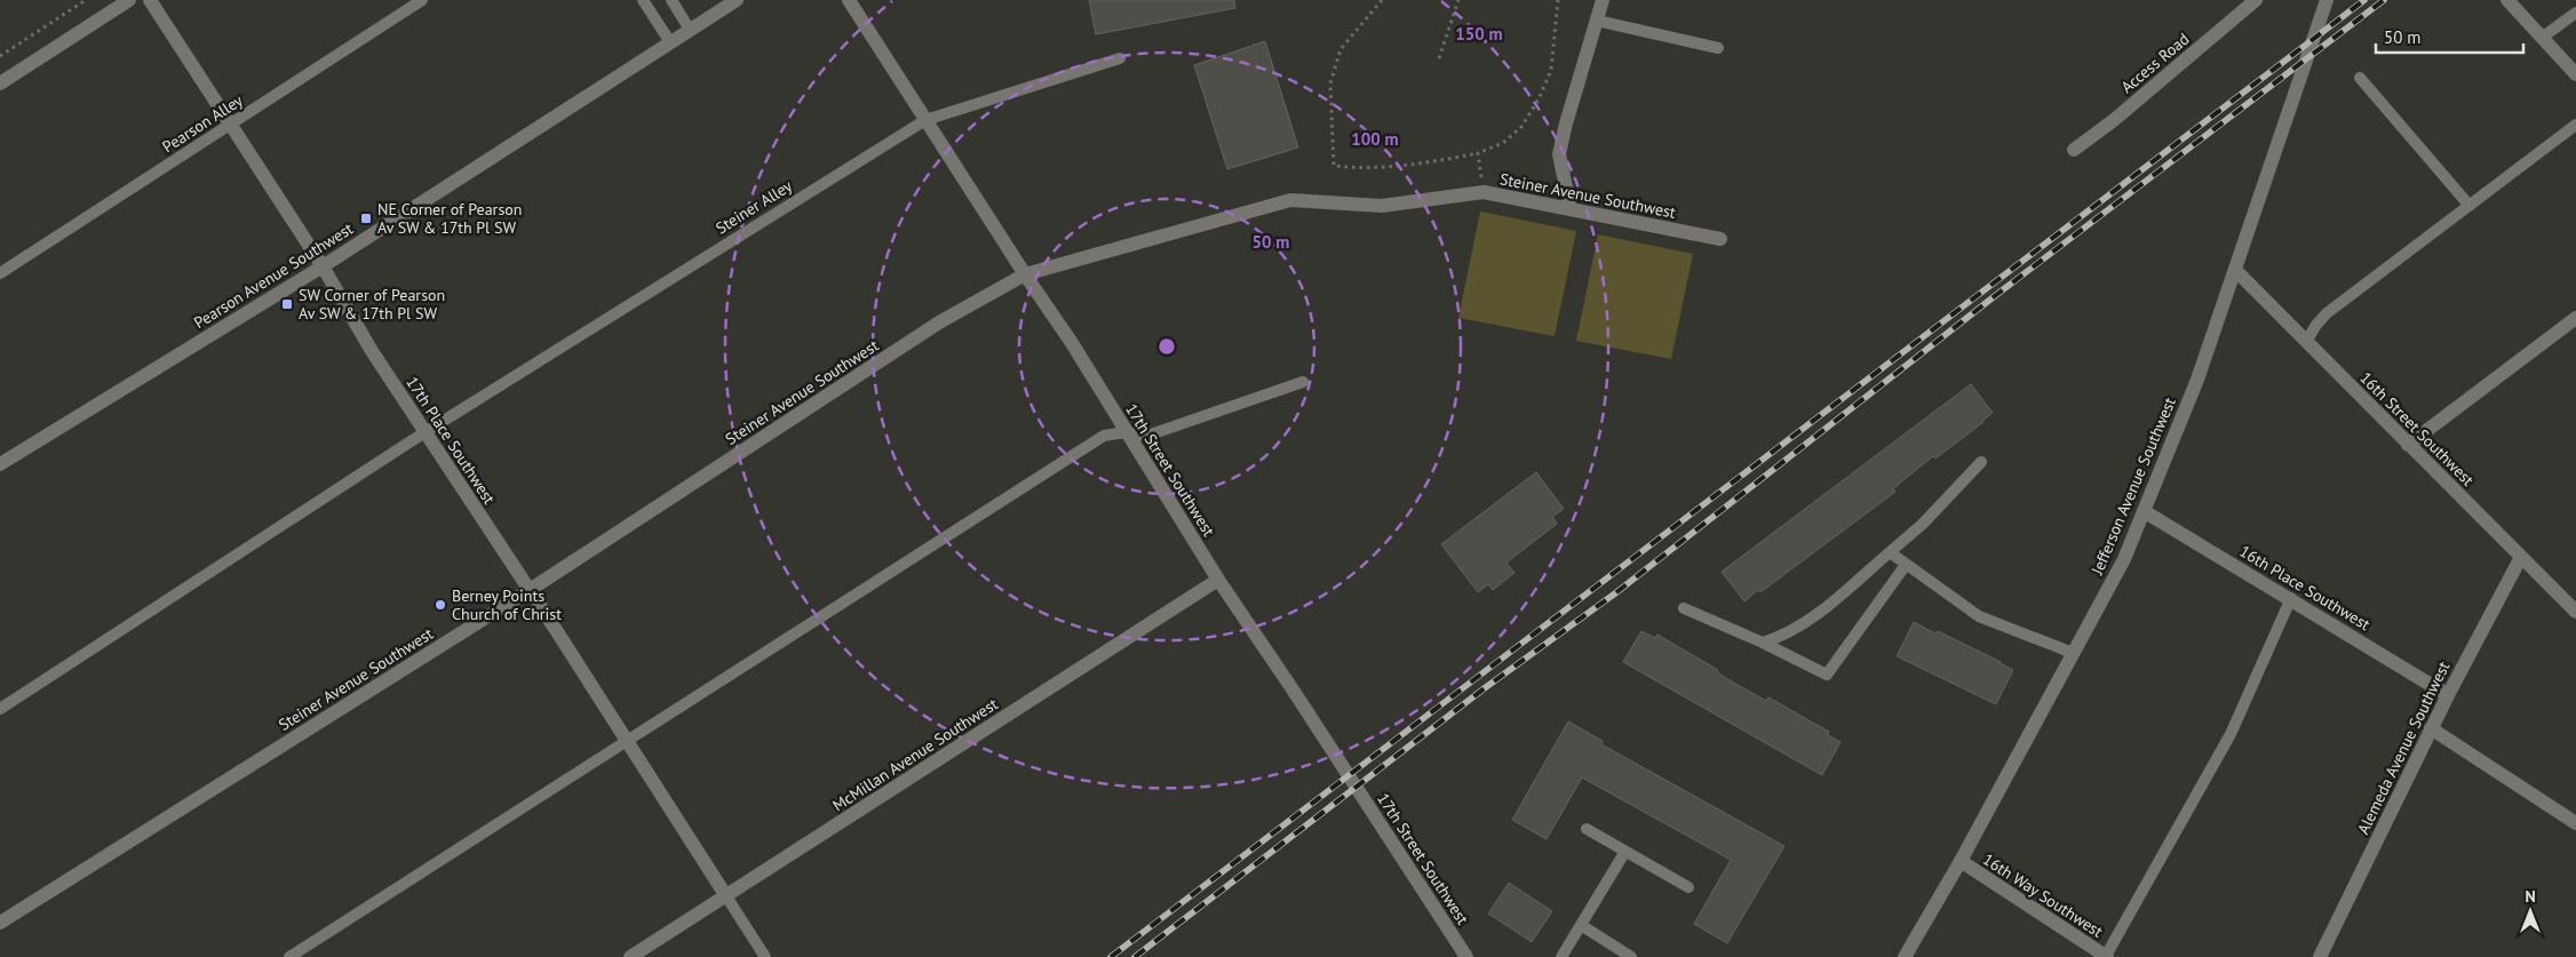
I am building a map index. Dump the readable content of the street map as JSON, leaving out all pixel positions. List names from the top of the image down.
{
  "streets": {
    "street": [
      "Access Road",
      "Steiner Avenue Southwest",
      "Pearson Avenue Southwest",
      "16th Street Southwest",
      "17th Place Southwest",
      "17th Street Southwest",
      "Jefferson Avenue Southwest",
      "16th Place Southwest",
      "Alemeda Avenue Southwest",
      "McMillan Avenue Southwest",
      "16th Way Southwest"
    ],
    "lane": ["Pearson Alley", "Steiner Alley"]
  },
  "crossings": [
    ["Pearson Alley", "17th Place Southwest"],
    ["Steiner Avenue Southwest", "17th Place Southwest"],
    ["Steiner Avenue Southwest", "17th Street Southwest"],
    ["Steiner Alley", "17th Place Southwest"],
    ["Steiner Alley", "17th Street Southwest"],
    ["Pearson Avenue Southwest", "17th Place Southwest"],
    ["16th Street Southwest", "Jefferson Avenue Southwest"],
    ["16th Street Southwest", "Alemeda Avenue Southwest"],
    ["17th Place Southwest", "McMillan Avenue Southwest"],
    ["17th Street Southwest", "McMillan Avenue Southwest"],
    ["Jefferson Avenue Southwest", "16th Place Southwest"],
    ["Jefferson Avenue Southwest", "16th Way Southwest"],
    ["16th Place Southwest", "Alemeda Avenue Southwest"]
  ],
  "places": {
    "transit": ["NE Corner of Pearson Av SW & 17th Pl SW", "SW Corner of Pearson Av SW & 17th Pl SW"],
    "other": ["Berney Points Church of Christ"]
  },
  "scale_bar": "50 m",
  "north": "top",
  "rings": ["150 m", "100 m", "50 m"]
}
